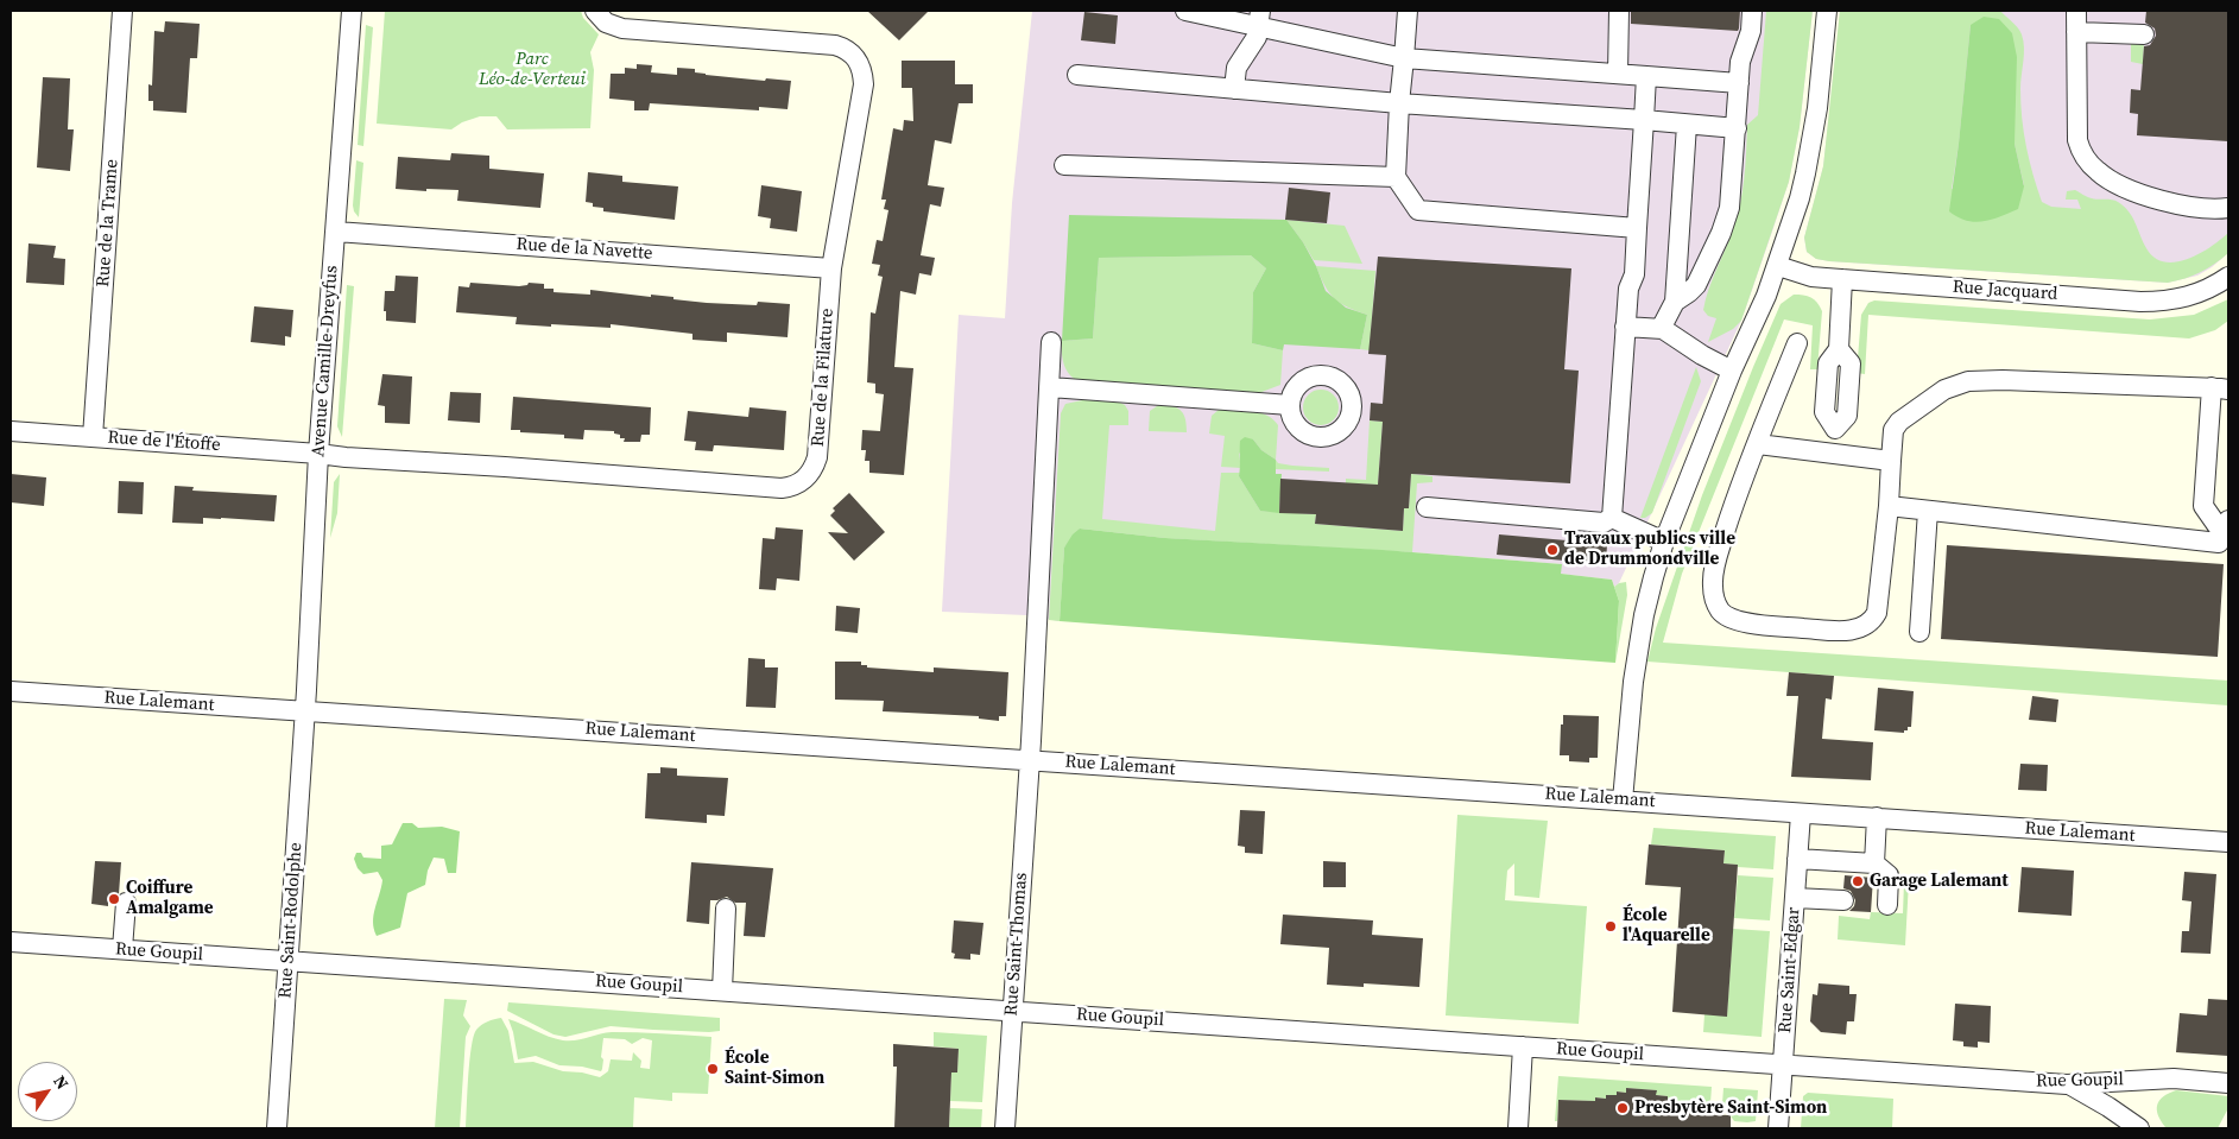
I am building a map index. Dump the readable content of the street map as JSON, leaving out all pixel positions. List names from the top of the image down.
{
  "streets": {
    "street": [
      "Rue de la Trame",
      "Rue de la Navette",
      "Rue Jacquard",
      "Avenue Camille-Dreyfus",
      "Rue de la Filature",
      "Rue de l'Étoffe",
      "Rue Lalemant",
      "Rue Saint-Rodolphe",
      "Rue Saint-Thomas",
      "Rue Goupil",
      "Rue Saint-Edgar"
    ]
  },
  "crossings": [
    ["Rue de la Trame", "Rue de l'Étoffe"],
    ["Rue de la Navette", "Avenue Camille-Dreyfus"],
    ["Rue de la Navette", "Rue de la Filature"],
    ["Avenue Camille-Dreyfus", "Rue de la Filature"],
    ["Avenue Camille-Dreyfus", "Rue de l'Étoffe"],
    ["Avenue Camille-Dreyfus", "Rue Lalemant"],
    ["Avenue Camille-Dreyfus", "Rue Saint-Rodolphe"],
    ["Rue de la Filature", "Rue de l'Étoffe"],
    ["Rue Lalemant", "Rue Saint-Rodolphe"],
    ["Rue Lalemant", "Rue Saint-Thomas"],
    ["Rue Lalemant", "Rue Saint-Edgar"],
    ["Rue Saint-Rodolphe", "Rue Goupil"],
    ["Rue Saint-Thomas", "Rue Goupil"],
    ["Rue Goupil", "Rue Saint-Edgar"]
  ],
  "parks": ["Parc Léo-de-Verteui"],
  "places": [
    "Travaux publics ville de Drummondville",
    "Garage Lalemant",
    "Coiffure Amalgame",
    "École l'Aquarelle",
    "École Saint-Simon",
    "Presbytère Saint-Simon"
  ],
  "north": "top right"
}
